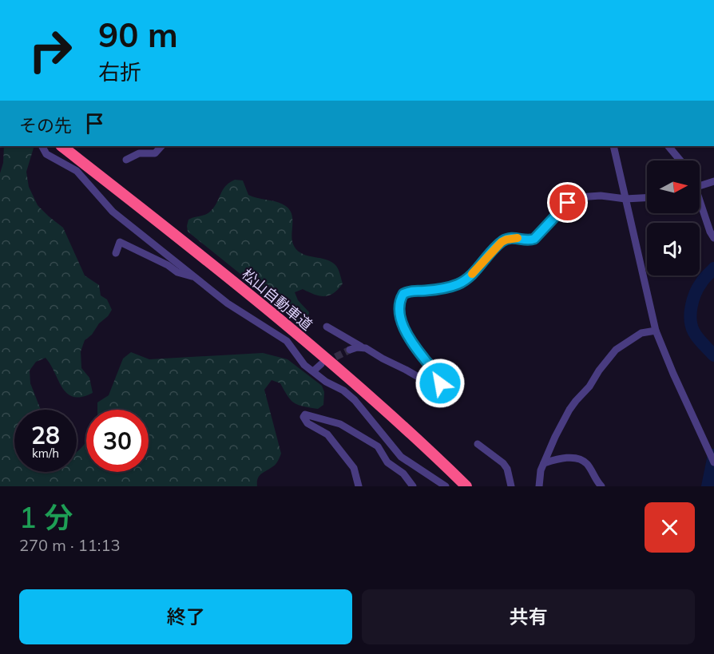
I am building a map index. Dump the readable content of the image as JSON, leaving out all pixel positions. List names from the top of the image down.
{
  "streets": {
    "highway": ["松山自動車道"]
  },
  "north": "right",
  "page": {
    "turn": ["90 m", "右折"],
    "then": "その先",
    "speed": "28 km/h",
    "limit": "30",
    "heading": ["1 分", "270 m · 11:13"],
    "buttons": ["終了", "共有"]
  }
}
